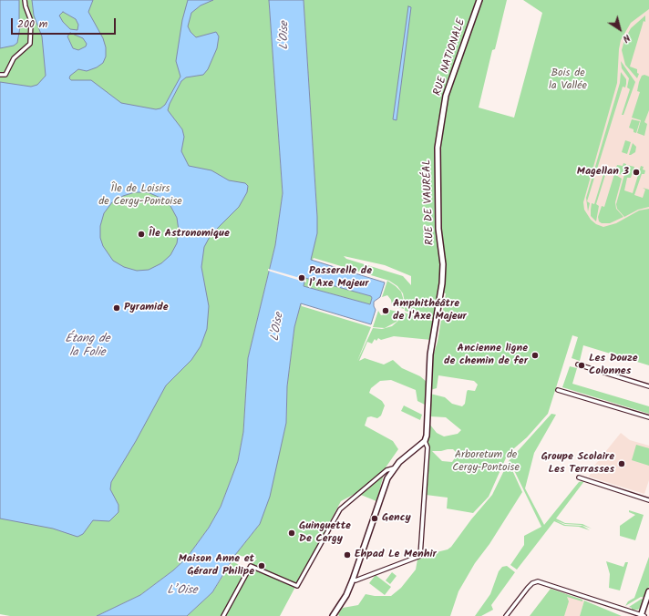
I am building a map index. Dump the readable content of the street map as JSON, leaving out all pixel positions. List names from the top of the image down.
{
  "streets": {
    "street": ["RUE NATIONALE", "RUE DE VAURÉAL"]
  },
  "crossings": [
    ["RUE NATIONALE", "RUE DE VAURÉAL"]
  ],
  "water": ["L'Oise", "Étang de la Folie", "L’Oise"],
  "parks": ["Bois de la Vallée", "Île de Loisirs de Cergy-Pontoise", "Arboretum de Cergy‐Pontoise"],
  "places": [
    "Magellan 3",
    "Île Astronomique",
    "Passerelle de l’Axe Majeur",
    "Pyramide",
    "Amphithéâtre de l'Axe Majeur",
    "Ancienne ligne de chemin de fer",
    "Les Douze Colonnes",
    "Groupe Scolaire Les Terrasses",
    "Gency",
    "Guinguette De Cergy",
    "Ehpad Le Menhir",
    "Maison Anne et Gérard Philipe"
  ],
  "scale_bar": "200 m",
  "north": "bottom right"
}
